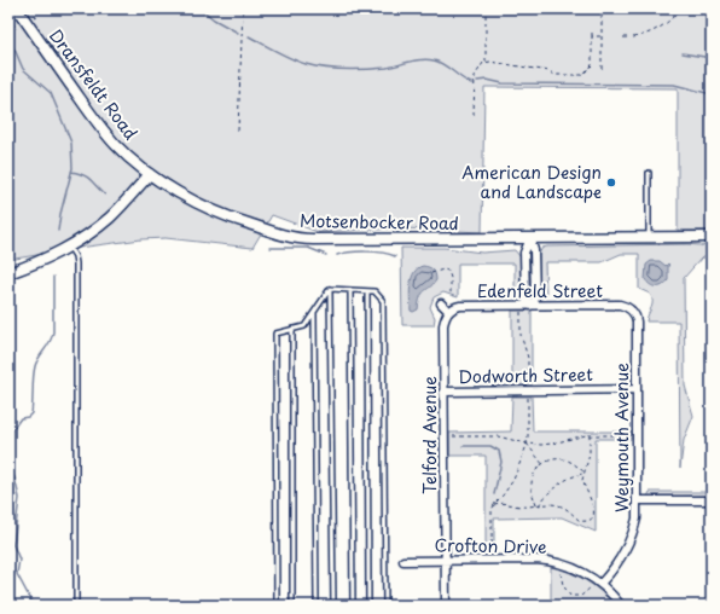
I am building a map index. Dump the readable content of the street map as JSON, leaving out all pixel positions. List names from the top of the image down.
{
  "streets": {
    "main road": ["Dransfeldt Road", "Motsenbocker Road"],
    "street": [
      "Edenfeld Street",
      "Dodworth Street",
      "Telford Avenue",
      "Weymouth Avenue",
      "Crofton Drive"
    ]
  },
  "crossings": [
    ["Dransfeldt Road", "Motsenbocker Road"],
    ["Edenfeld Street", "Telford Avenue"],
    ["Edenfeld Street", "Weymouth Avenue"],
    ["Dodworth Street", "Telford Avenue"],
    ["Dodworth Street", "Weymouth Avenue"],
    ["Telford Avenue", "Crofton Drive"],
    ["Weymouth Avenue", "Crofton Drive"]
  ],
  "places": ["American Design and Landscape"]
}
